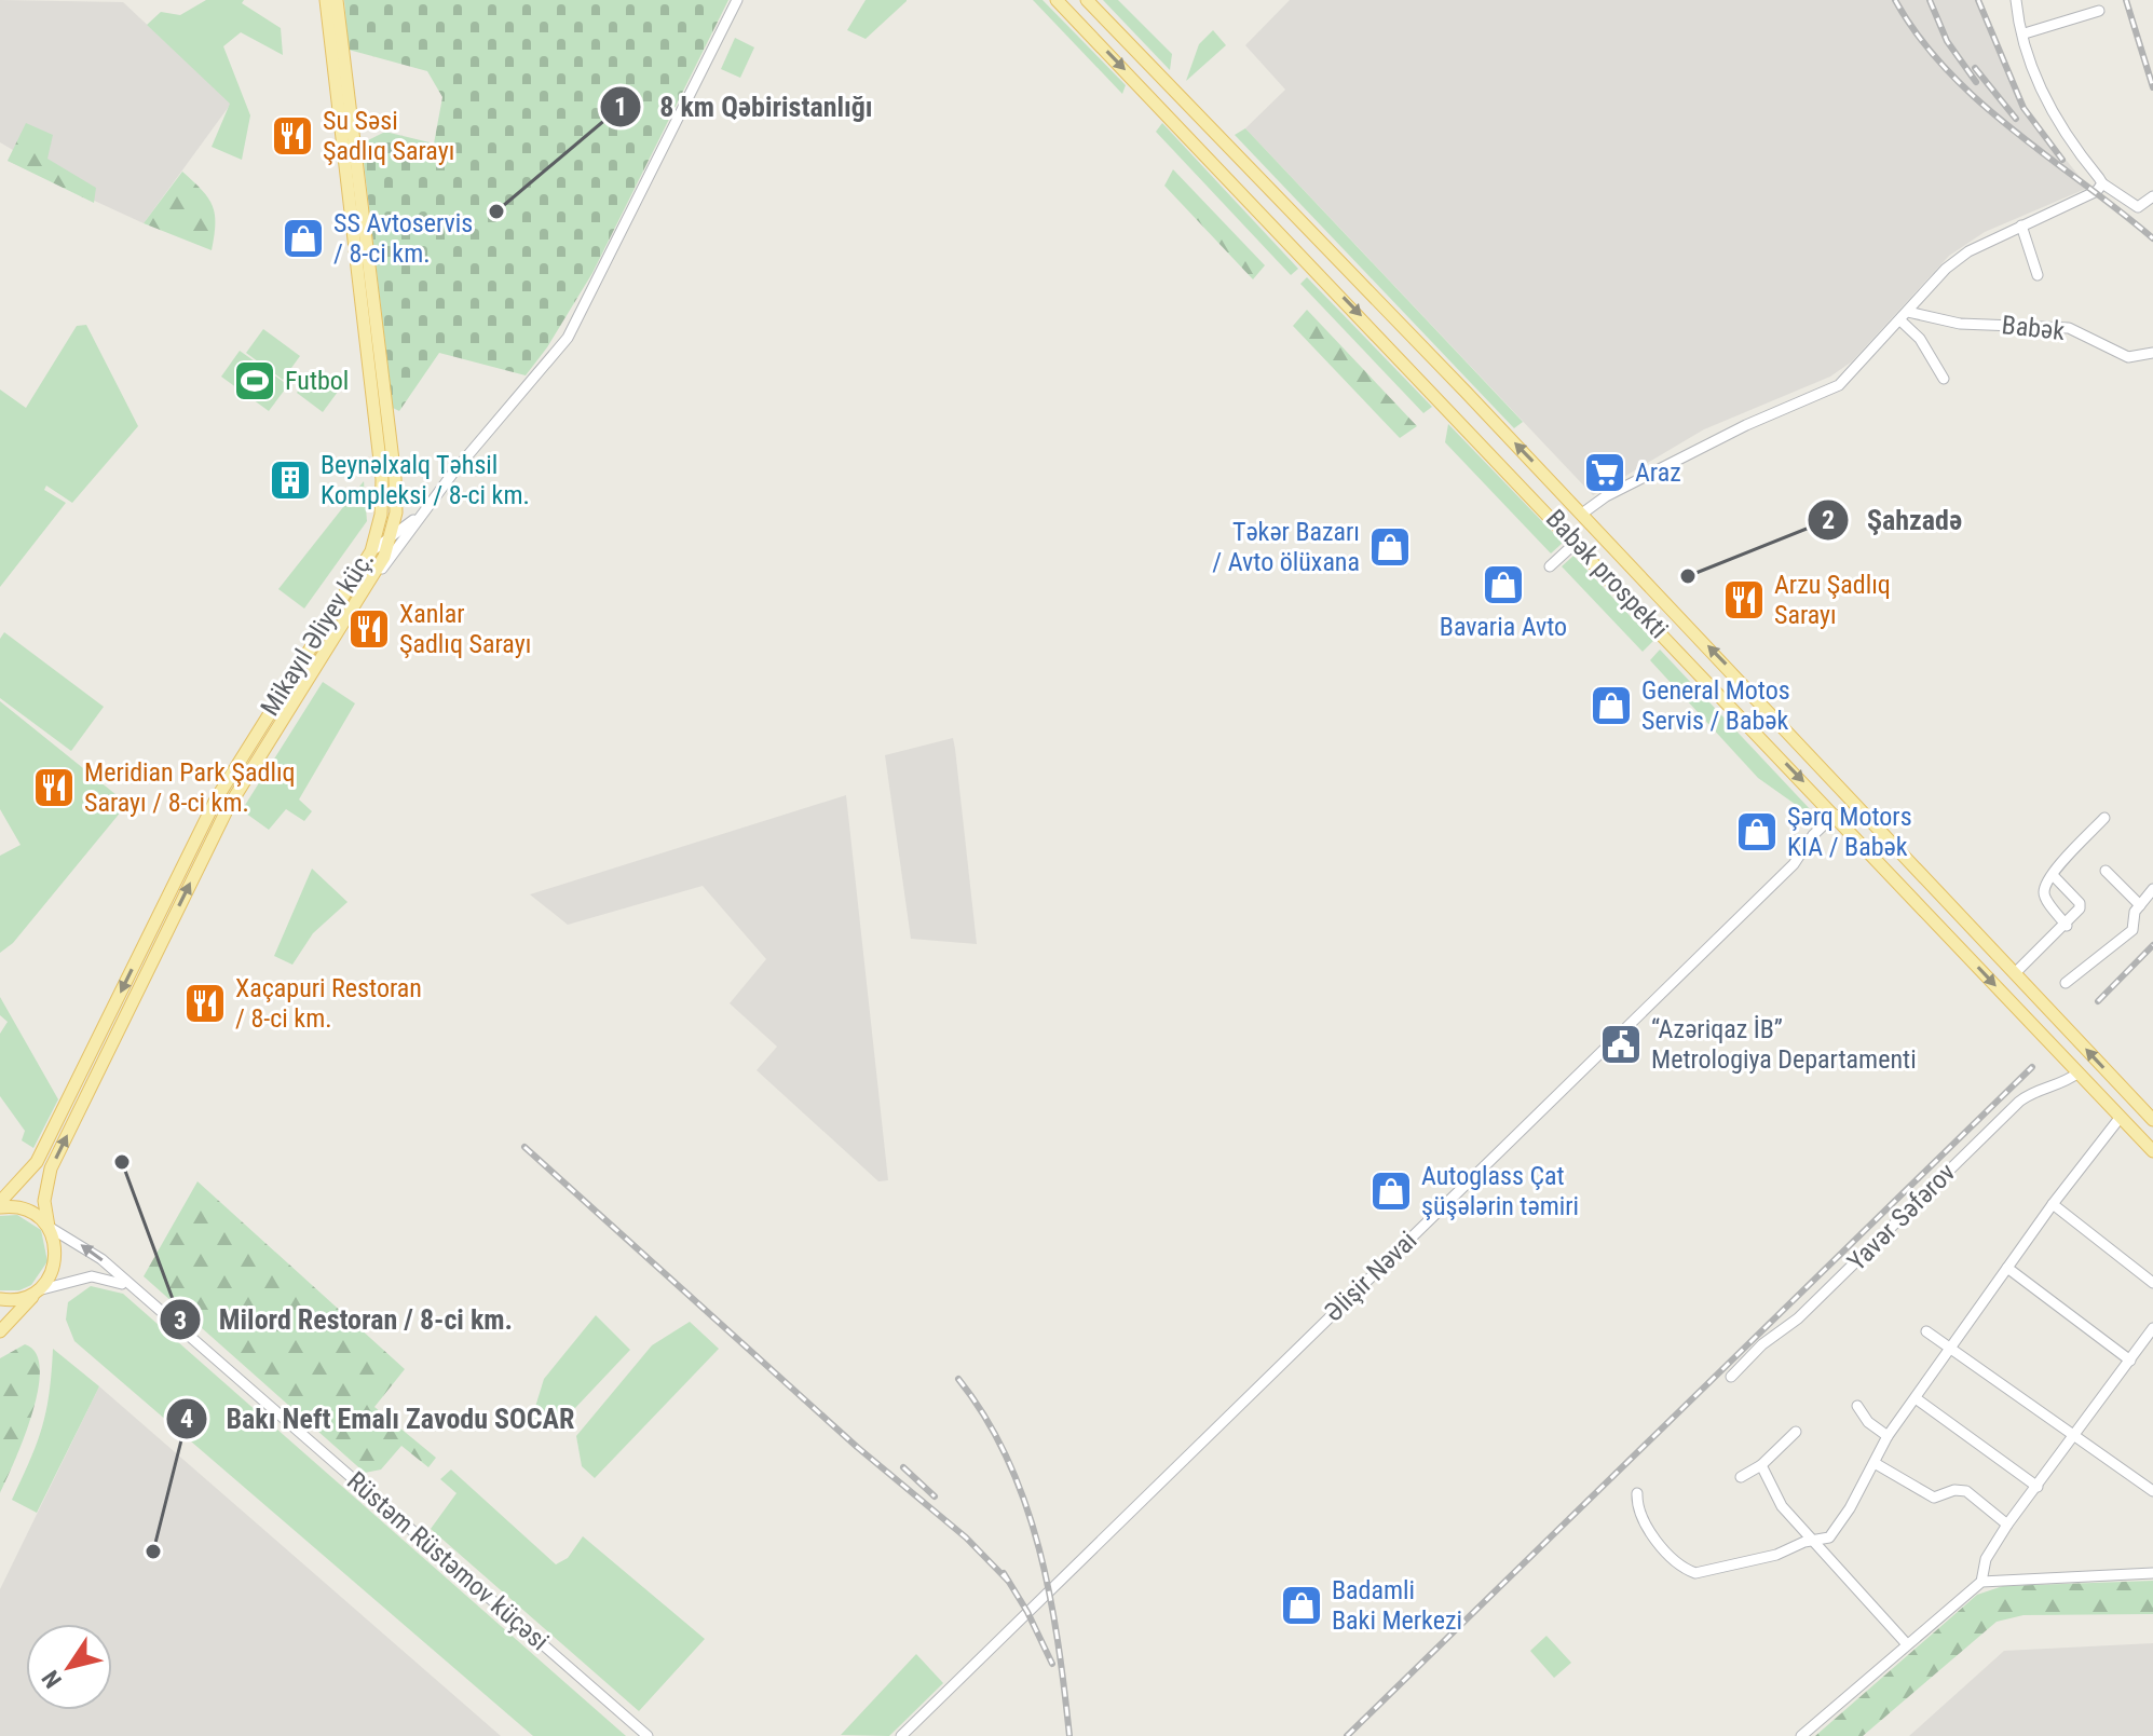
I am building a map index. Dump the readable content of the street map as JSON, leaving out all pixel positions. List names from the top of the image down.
{
  "streets": {
    "main road": ["Babək prospekti", "Mikayıl Əliyev küç."],
    "street": [
      "Babək",
      "Yavər Səfərov",
      "Əlişir Nəvai",
      "Rüstəm Rüstəmov küçəsi"
    ]
  },
  "crossings": [
    ["Babək prospekti", "Yavər Səfərov"],
    ["Babək prospekti", "Əlişir Nəvai"]
  ],
  "places": {
    "restaurant": [
      "Su Səsi Şadlıq Sarayı",
      "Arzu Şadlıq Sarayı",
      "Xanlar Şadlıq Sarayı",
      "Meridian Park Şadlıq Sarayı / 8-ci km.",
      "Xaçapuri Restoran / 8-ci km."
    ],
    "other": [
      "8 km Qəbiristanlığı",
      "Şahzadə",
      "Milord Restoran / 8-ci km.",
      "Bakı Neft Emalı Zavodu SOCAR"
    ],
    "shop": [
      "SS Avtoservis / 8-ci km.",
      "Təkər Bazarı / Avto ölüxana",
      "Bavaria Avto",
      "General Motos Servis / Babək",
      "Şərq Motors KIA / Babək",
      "Autoglass Çat şüşələrin təmiri",
      "Badamli Baki Merkezi"
    ],
    "sports": ["Futbol"],
    "supermarket": ["Araz"],
    "building": ["Beynəlxalq Təhsil Kompleksi / 8-ci km."],
    "public building": ["“Azəriqaz İB” Metrologiya Departamenti"]
  },
  "north": "bottom left"
}
